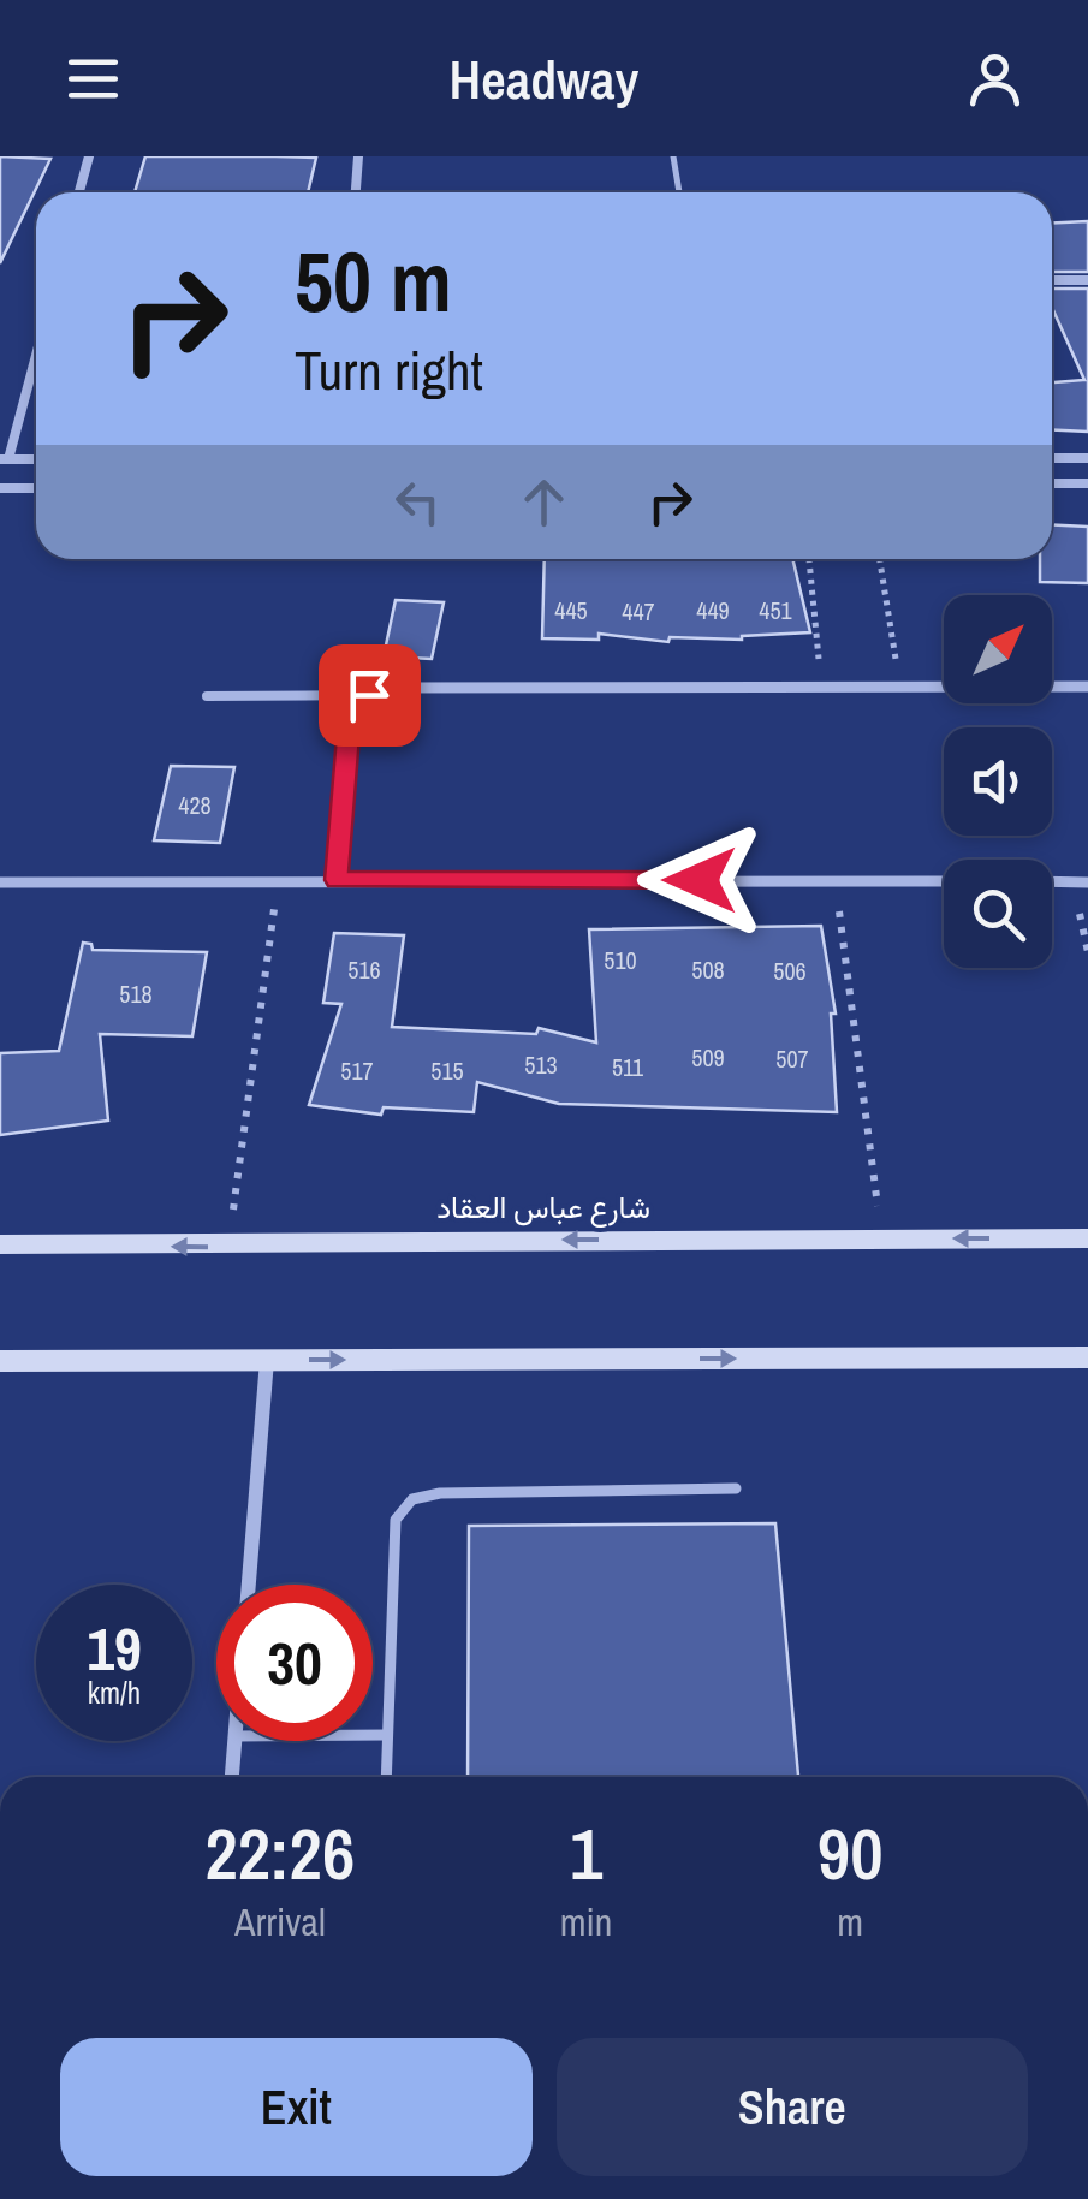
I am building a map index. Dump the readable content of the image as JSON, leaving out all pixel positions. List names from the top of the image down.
{
  "streets": {
    "street": ["شارع عباس العقاد"]
  },
  "house_numbers": [
    "445",
    "449",
    "451",
    "447",
    "428",
    "510",
    "516",
    "508",
    "506",
    "518",
    "509",
    "507",
    "513",
    "511",
    "517",
    "515"
  ],
  "north": "top right",
  "page": {
    "header": "Headway",
    "turn": ["50 m", "Turn right"],
    "speed": "19 km/h",
    "limit": "30",
    "eta": [
      "22:26",
      "Arrival",
      "1",
      "min",
      "90",
      "m"
    ],
    "buttons": ["Exit", "Share"]
  }
}
